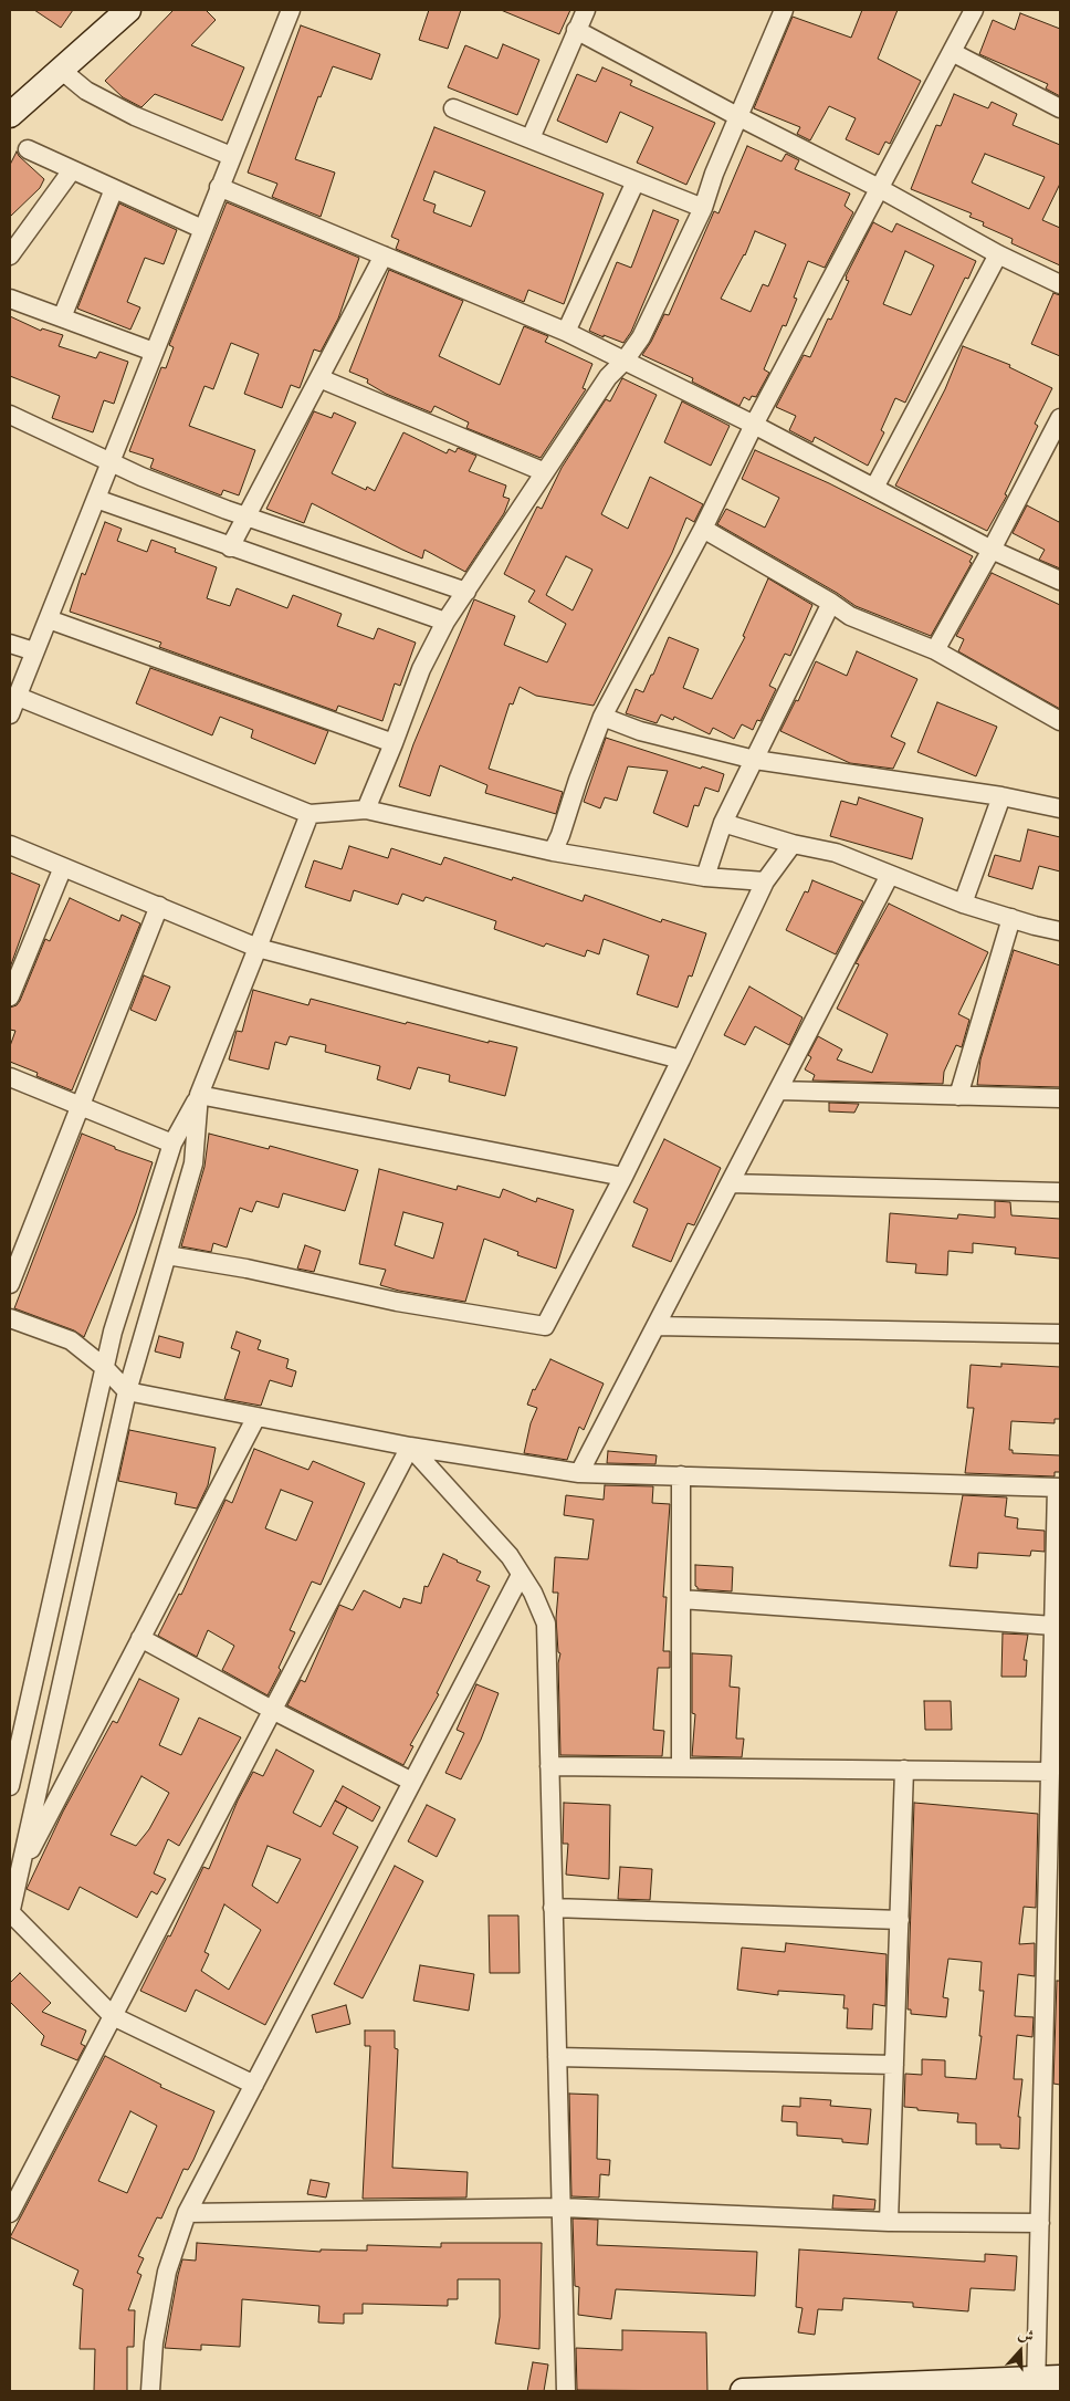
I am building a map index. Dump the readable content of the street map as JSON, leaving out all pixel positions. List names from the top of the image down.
{
  "north": "top"
}
